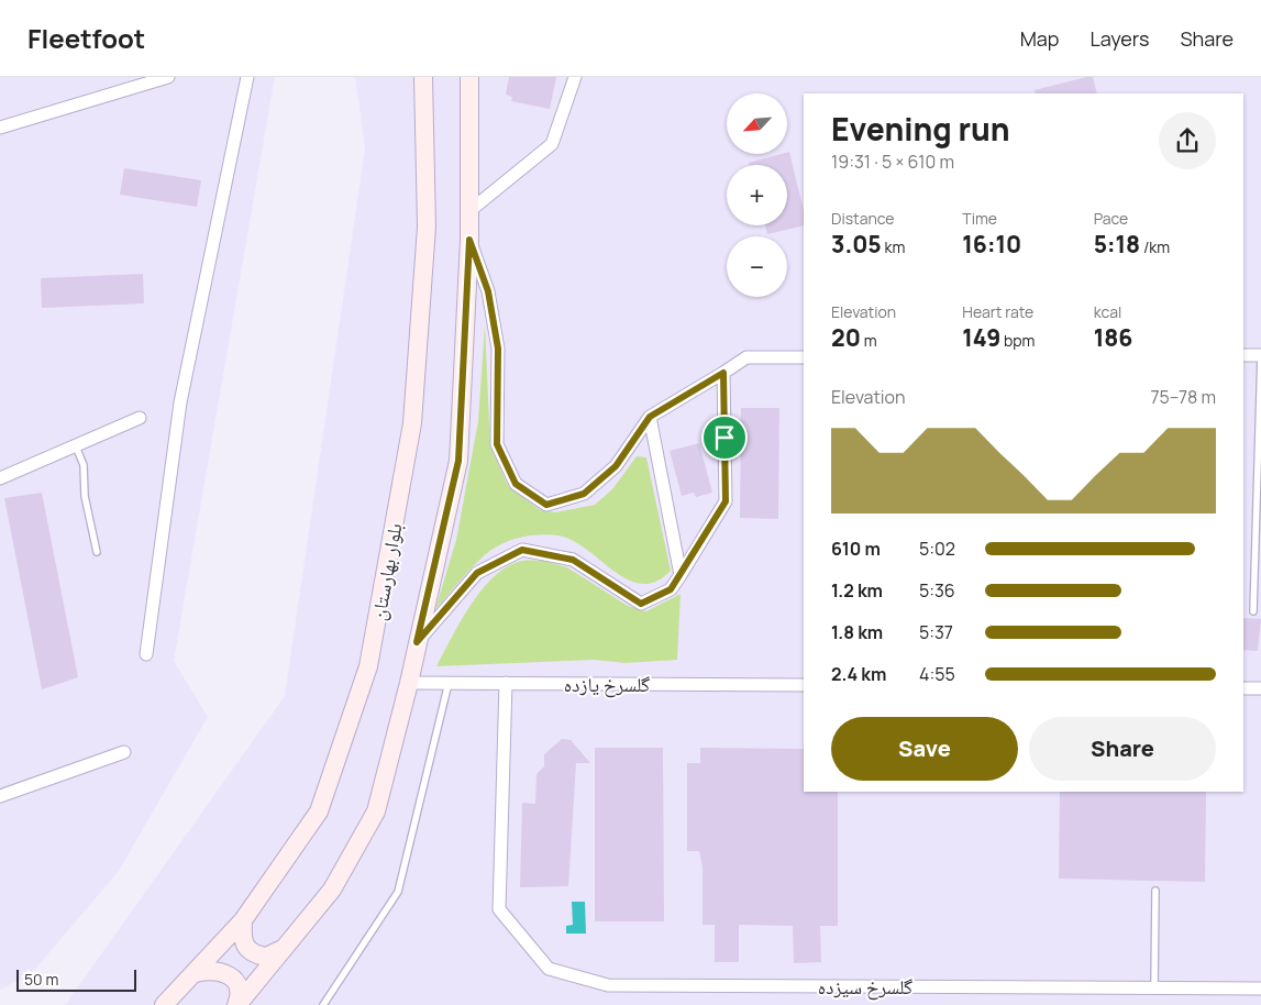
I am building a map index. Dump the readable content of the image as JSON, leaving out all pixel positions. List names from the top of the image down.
{
  "streets": {
    "street": ["بلوار بهارستان", "گلسرخ یازده", "گلسرخ سیزده"]
  },
  "crossings": [
    ["گلسرخ یازده", "گلسرخ سیزده"]
  ],
  "scale_bar": "50 m",
  "north": "bottom left",
  "page": {
    "header": "Fleetfoot",
    "nav": ["Map", "Layers", "Share"],
    "map_buttons": ["+", "−"],
    "heading": ["Evening run", "19:31 · 5 × 610 m"],
    "stats": [
      ["Distance", "3.05 km"],
      ["Time", "16:10"],
      ["Pace", "5:18 /km"],
      ["Elevation", "20 m"],
      ["Heart rate", "149 bpm"],
      ["kcal", "186"]
    ],
    "chart": ["Elevation", "75–78 m"],
    "list": [
      {
        "name": "610 m",
        "note": "5:02"
      },
      {
        "name": "1.2 km",
        "note": "5:36"
      },
      {
        "name": "1.8 km",
        "note": "5:37"
      },
      {
        "name": "2.4 km",
        "note": "4:55"
      }
    ],
    "buttons": ["Save", "Share"],
    "scale": "50 m"
  }
}
